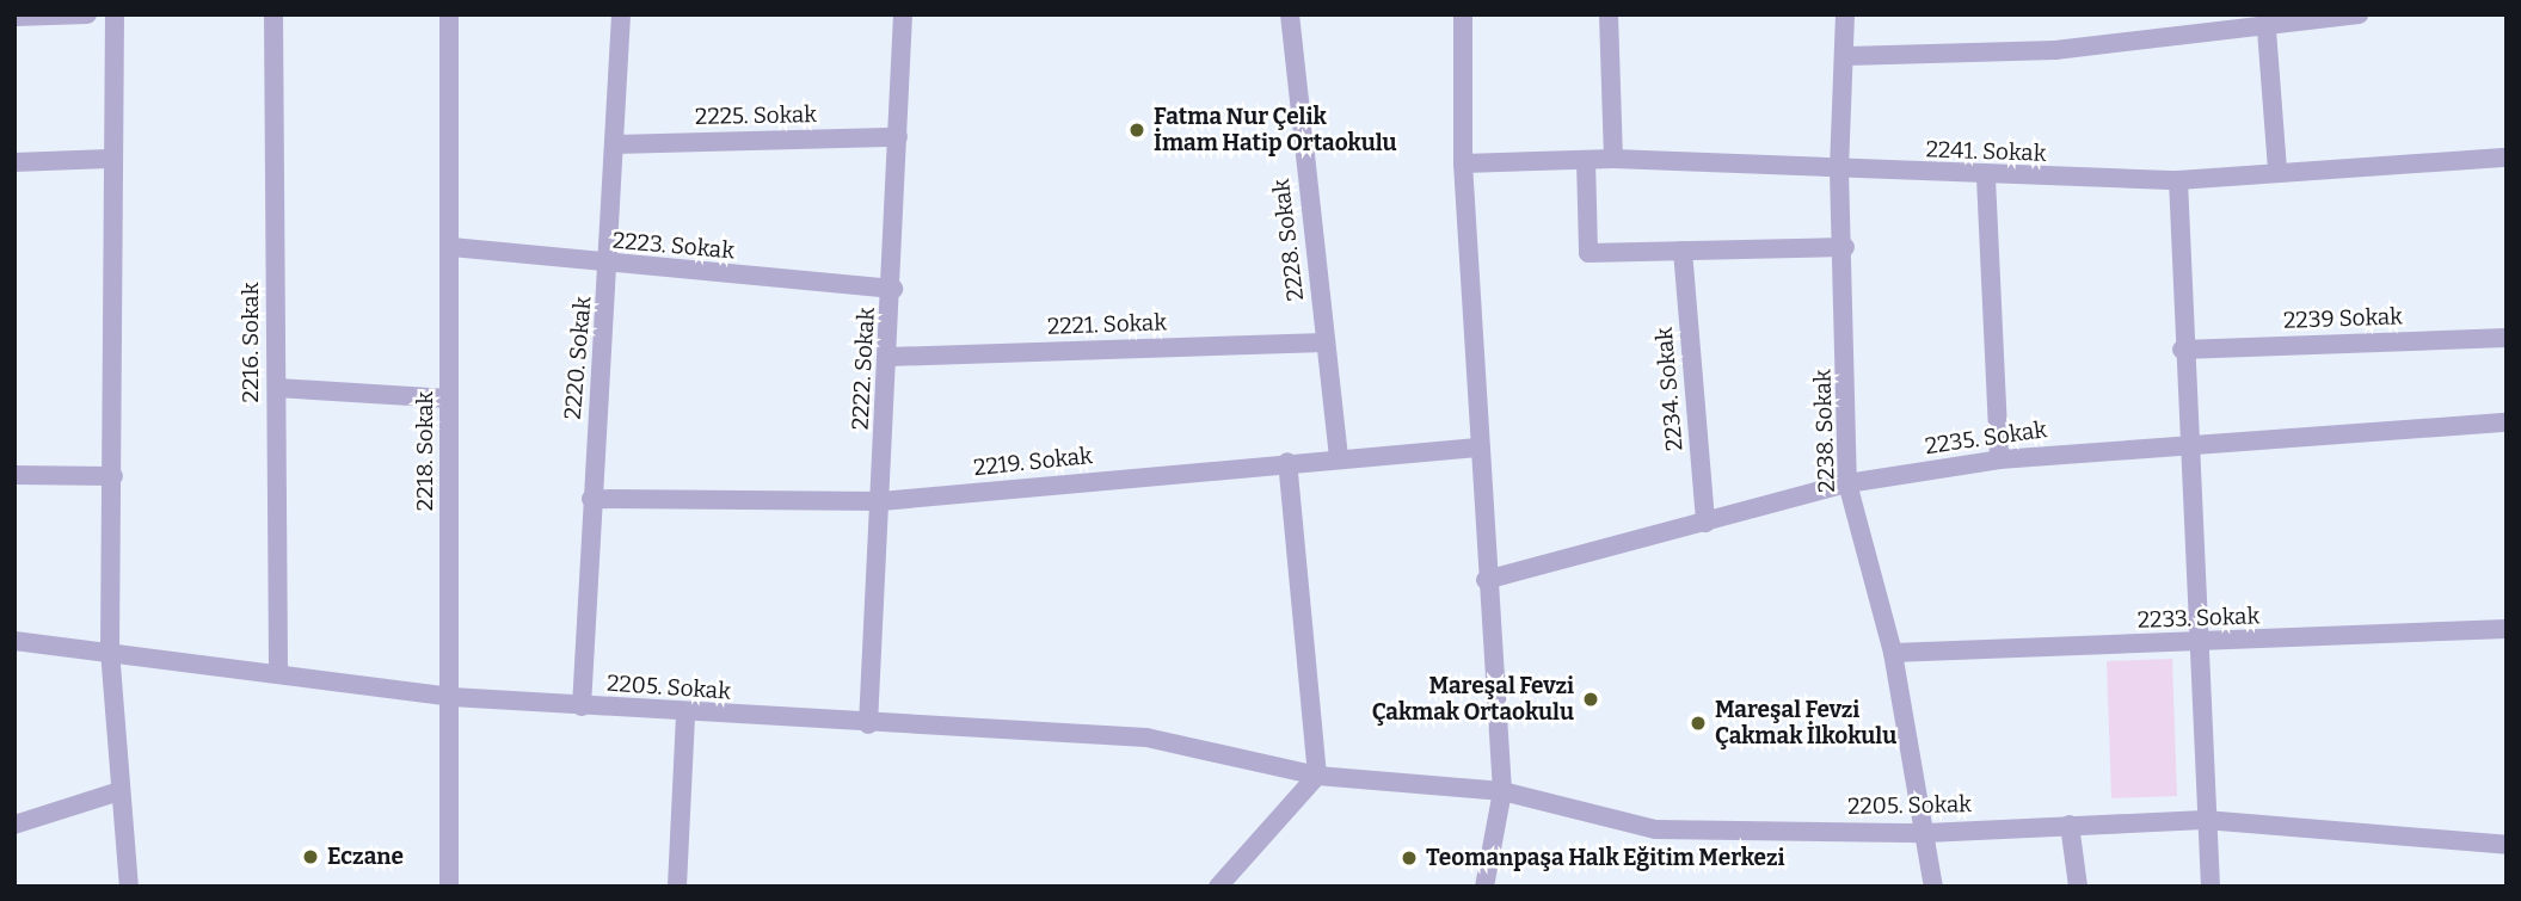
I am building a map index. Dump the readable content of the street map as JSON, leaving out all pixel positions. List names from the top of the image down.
{
  "streets": {
    "street": [
      "2225. Sokak",
      "2241. Sokak",
      "2228. Sokak",
      "2223. Sokak",
      "2239 Sokak",
      "2221. Sokak",
      "2216. Sokak",
      "2220. Sokak",
      "2222. Sokak",
      "2234. Sokak",
      "2238. Sokak",
      "2235. Sokak",
      "2218. Sokak",
      "2219. Sokak",
      "2233. Sokak",
      "2205. Sokak"
    ]
  },
  "crossings": [
    ["2225. Sokak", "2220. Sokak"],
    ["2225. Sokak", "2222. Sokak"],
    ["2241. Sokak", "2238. Sokak"],
    ["2228. Sokak", "2221. Sokak"],
    ["2228. Sokak", "2219. Sokak"],
    ["2223. Sokak", "2220. Sokak"],
    ["2223. Sokak", "2222. Sokak"],
    ["2223. Sokak", "2218. Sokak"],
    ["2221. Sokak", "2222. Sokak"],
    ["2216. Sokak", "2205. Sokak"],
    ["2220. Sokak", "2219. Sokak"],
    ["2220. Sokak", "2205. Sokak"],
    ["2222. Sokak", "2219. Sokak"],
    ["2222. Sokak", "2205. Sokak"],
    ["2234. Sokak", "2235. Sokak"],
    ["2238. Sokak", "2235. Sokak"],
    ["2238. Sokak", "2233. Sokak"],
    ["2238. Sokak", "2205. Sokak"],
    ["2218. Sokak", "2205. Sokak"]
  ],
  "places": [
    "Fatma Nur Çelik İmam Hatip Ortaokulu",
    "Mareşal Fevzi Çakmak Ortaokulu",
    "Mareşal Fevzi Çakmak İlkokulu",
    "Eczane",
    "Teomanpaşa Halk Eğitim Merkezi"
  ]
}
